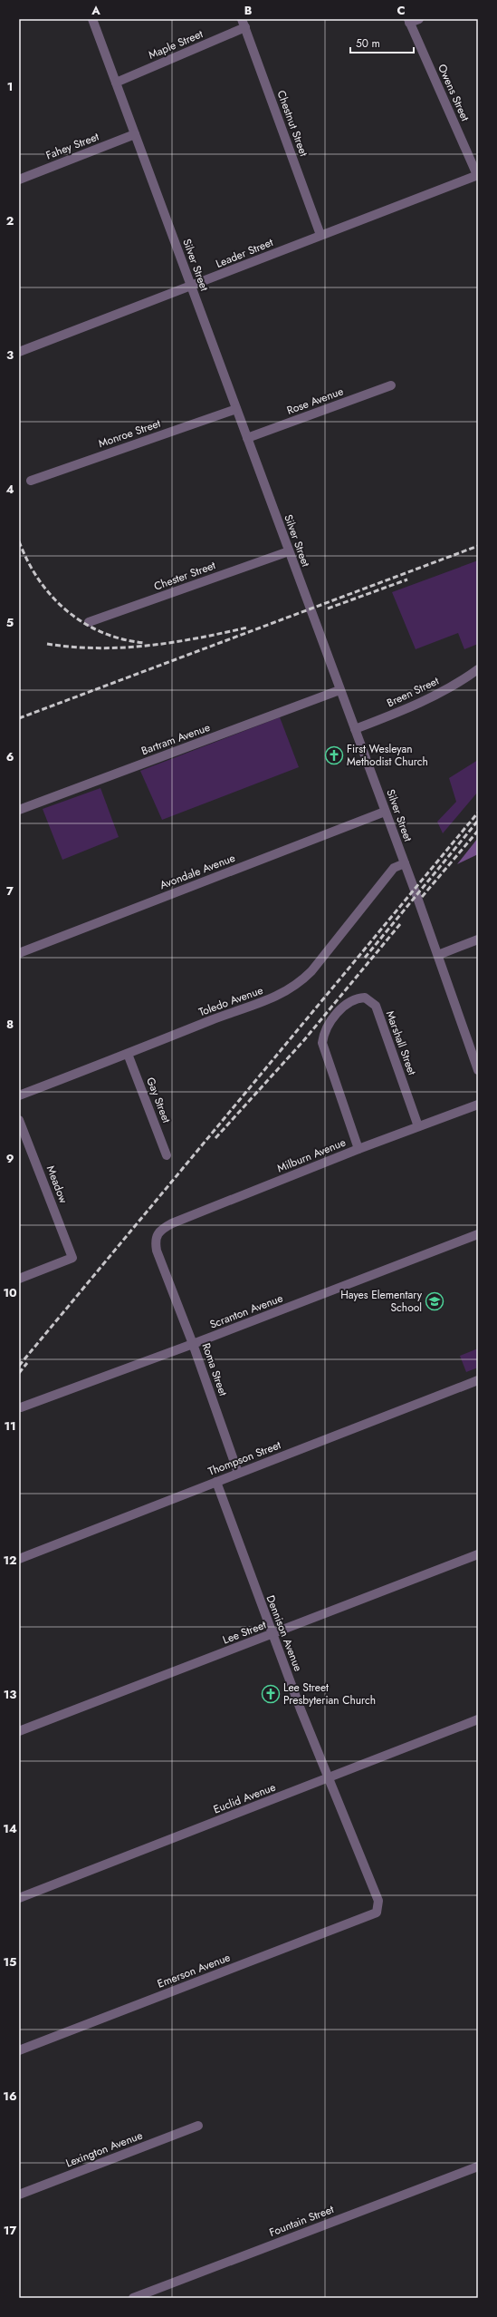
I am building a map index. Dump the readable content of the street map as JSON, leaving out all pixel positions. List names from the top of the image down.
{
  "streets": {
    "street": [
      "Maple Street",
      "Owens Street",
      "Chestnut Street",
      "Fahey Street",
      "Leader Street",
      "Silver Street",
      "Rose Avenue",
      "Monroe Street",
      "Chester Street",
      "Breen Street",
      "Bartram Avenue",
      "Avondale Avenue",
      "Toledo Avenue",
      "Marshall Street",
      "Gay Street",
      "Milburn Avenue",
      "Meadow",
      "Scranton Avenue",
      "Roma Street",
      "Thompson Street",
      "Lee Street",
      "Dennison Avenue",
      "Euclid Avenue",
      "Emerson Avenue",
      "Lexington Avenue",
      "Fountain Street"
    ]
  },
  "crossings": [
    ["Maple Street", "Chestnut Street"],
    ["Maple Street", "Silver Street"],
    ["Owens Street", "Leader Street"],
    ["Chestnut Street", "Leader Street"],
    ["Fahey Street", "Silver Street"],
    ["Leader Street", "Silver Street"],
    ["Silver Street", "Rose Avenue"],
    ["Silver Street", "Monroe Street"],
    ["Silver Street", "Chester Street"],
    ["Silver Street", "Breen Street"],
    ["Silver Street", "Bartram Avenue"],
    ["Silver Street", "Avondale Avenue"],
    ["Silver Street", "Toledo Avenue"],
    ["Toledo Avenue", "Gay Street"],
    ["Marshall Street", "Milburn Avenue"],
    ["Milburn Avenue", "Roma Street"],
    ["Scranton Avenue", "Roma Street"],
    ["Roma Street", "Thompson Street"],
    ["Thompson Street", "Dennison Avenue"],
    ["Lee Street", "Dennison Avenue"],
    ["Dennison Avenue", "Euclid Avenue"],
    ["Dennison Avenue", "Emerson Avenue"]
  ],
  "places": {
    "church": ["First Wesleyan Methodist Church", "Lee Street Presbyterian Church"],
    "school or university": ["Hayes Elementary School"]
  },
  "scale_bar": "50 m",
  "grid": {
    "columns": ["A", "B", "C"],
    "rows": [
      "1",
      "2",
      "3",
      "4",
      "5",
      "6",
      "7",
      "8",
      "9",
      "10",
      "11",
      "12",
      "13",
      "14",
      "15",
      "16",
      "17"
    ]
  }
}
